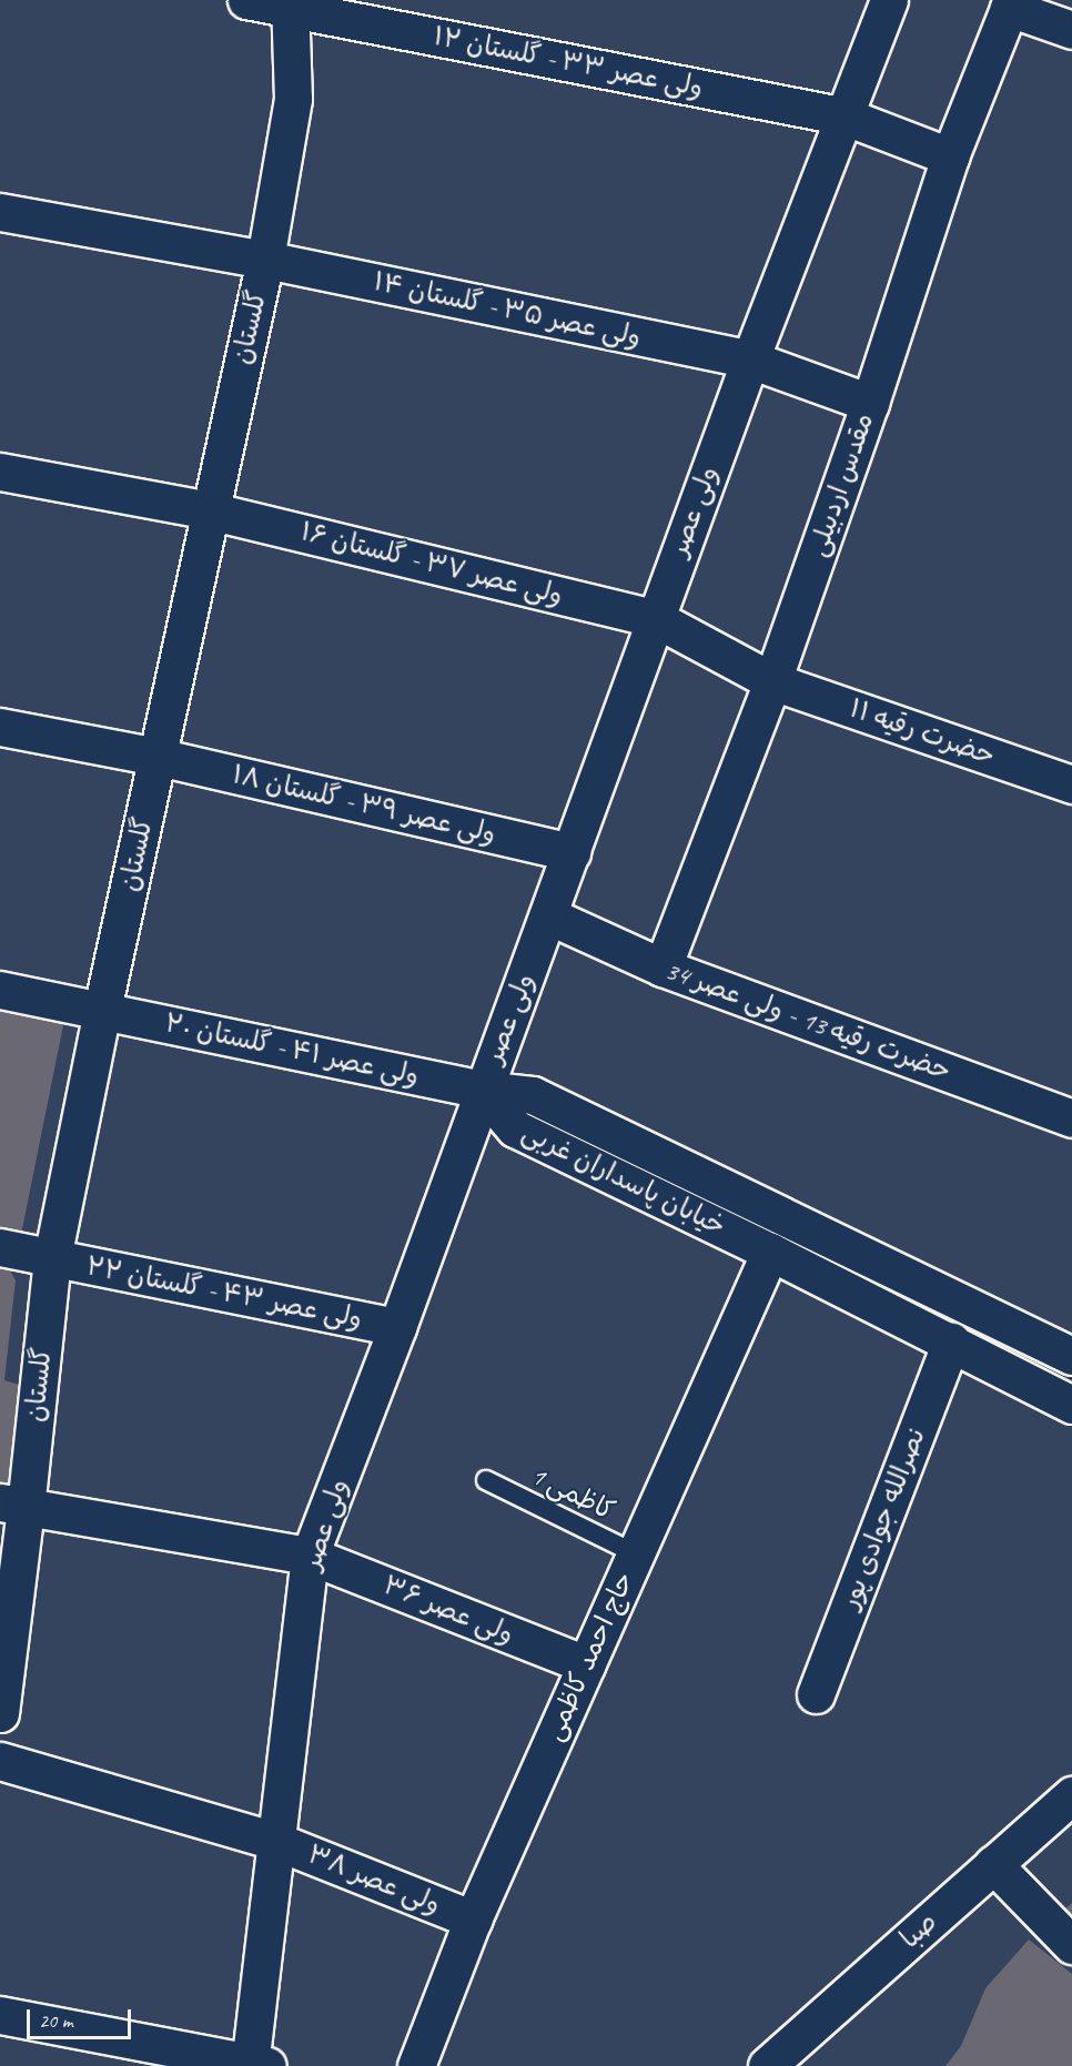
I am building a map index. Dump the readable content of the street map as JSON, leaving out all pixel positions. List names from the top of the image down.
{
  "streets": {
    "street": [
      "ولی عصر ۳۳ - گلستان ۱۲",
      "ولی عصر ۳۵ - گلستان ۱۴",
      "گلستان",
      "مقدس اردبیلی",
      "ولی عصر",
      "ولی عصر ۳۷ - گلستان ۱۶",
      "حضرت رقیه ۱۱",
      "ولی عصر ۳۹ - گلستان ۱۸",
      "حضرت رقیه 13 - ولی عصر 34",
      "ولی عصر ۴۱ - گلستان ۲۰",
      "خیابان پاسداران غربی",
      "ولی عصر ۴۳ - گلستان ۲۲",
      "نصرالله جوادی پور",
      "ولی عصر ۳۶",
      "حاج احمد کاظمی",
      "ولی عصر ۳۸",
      "صبا"
    ],
    "lane": ["کاظمی 1"]
  },
  "crossings": [
    ["ولی عصر ۳۳ - گلستان ۱۲", "گلستان"],
    ["ولی عصر ۳۳ - گلستان ۱۲", "مقدس اردبیلی"],
    ["ولی عصر ۳۳ - گلستان ۱۲", "ولی عصر"],
    ["ولی عصر ۳۵ - گلستان ۱۴", "گلستان"],
    ["ولی عصر ۳۵ - گلستان ۱۴", "مقدس اردبیلی"],
    ["ولی عصر ۳۵ - گلستان ۱۴", "ولی عصر"],
    ["گلستان", "ولی عصر ۳۷ - گلستان ۱۶"],
    ["گلستان", "ولی عصر ۳۹ - گلستان ۱۸"],
    ["گلستان", "ولی عصر ۴۱ - گلستان ۲۰"],
    ["گلستان", "ولی عصر ۴۳ - گلستان ۲۲"],
    ["گلستان", "ولی عصر ۳۶"],
    ["مقدس اردبیلی", "ولی عصر ۳۷ - گلستان ۱۶"],
    ["مقدس اردبیلی", "حضرت رقیه ۱۱"],
    ["مقدس اردبیلی", "حضرت رقیه 13 - ولی عصر 34"],
    ["ولی عصر", "ولی عصر ۳۷ - گلستان ۱۶"],
    ["ولی عصر", "ولی عصر ۳۹ - گلستان ۱۸"],
    ["ولی عصر", "حضرت رقیه 13 - ولی عصر 34"],
    ["ولی عصر", "ولی عصر ۴۱ - گلستان ۲۰"],
    ["ولی عصر", "خیابان پاسداران غربی"],
    ["ولی عصر", "ولی عصر ۴۳ - گلستان ۲۲"],
    ["ولی عصر", "ولی عصر ۳۶"],
    ["ولی عصر", "ولی عصر ۳۸"],
    ["ولی عصر ۳۷ - گلستان ۱۶", "حضرت رقیه ۱۱"],
    ["ولی عصر ۴۱ - گلستان ۲۰", "خیابان پاسداران غربی"],
    ["خیابان پاسداران غربی", "نصرالله جوادی پور"],
    ["خیابان پاسداران غربی", "حاج احمد کاظمی"],
    ["کاظمی 1", "حاج احمد کاظمی"],
    ["ولی عصر ۳۶", "حاج احمد کاظمی"],
    ["حاج احمد کاظمی", "ولی عصر ۳۸"]
  ],
  "scale_bar": "20 m"
}
